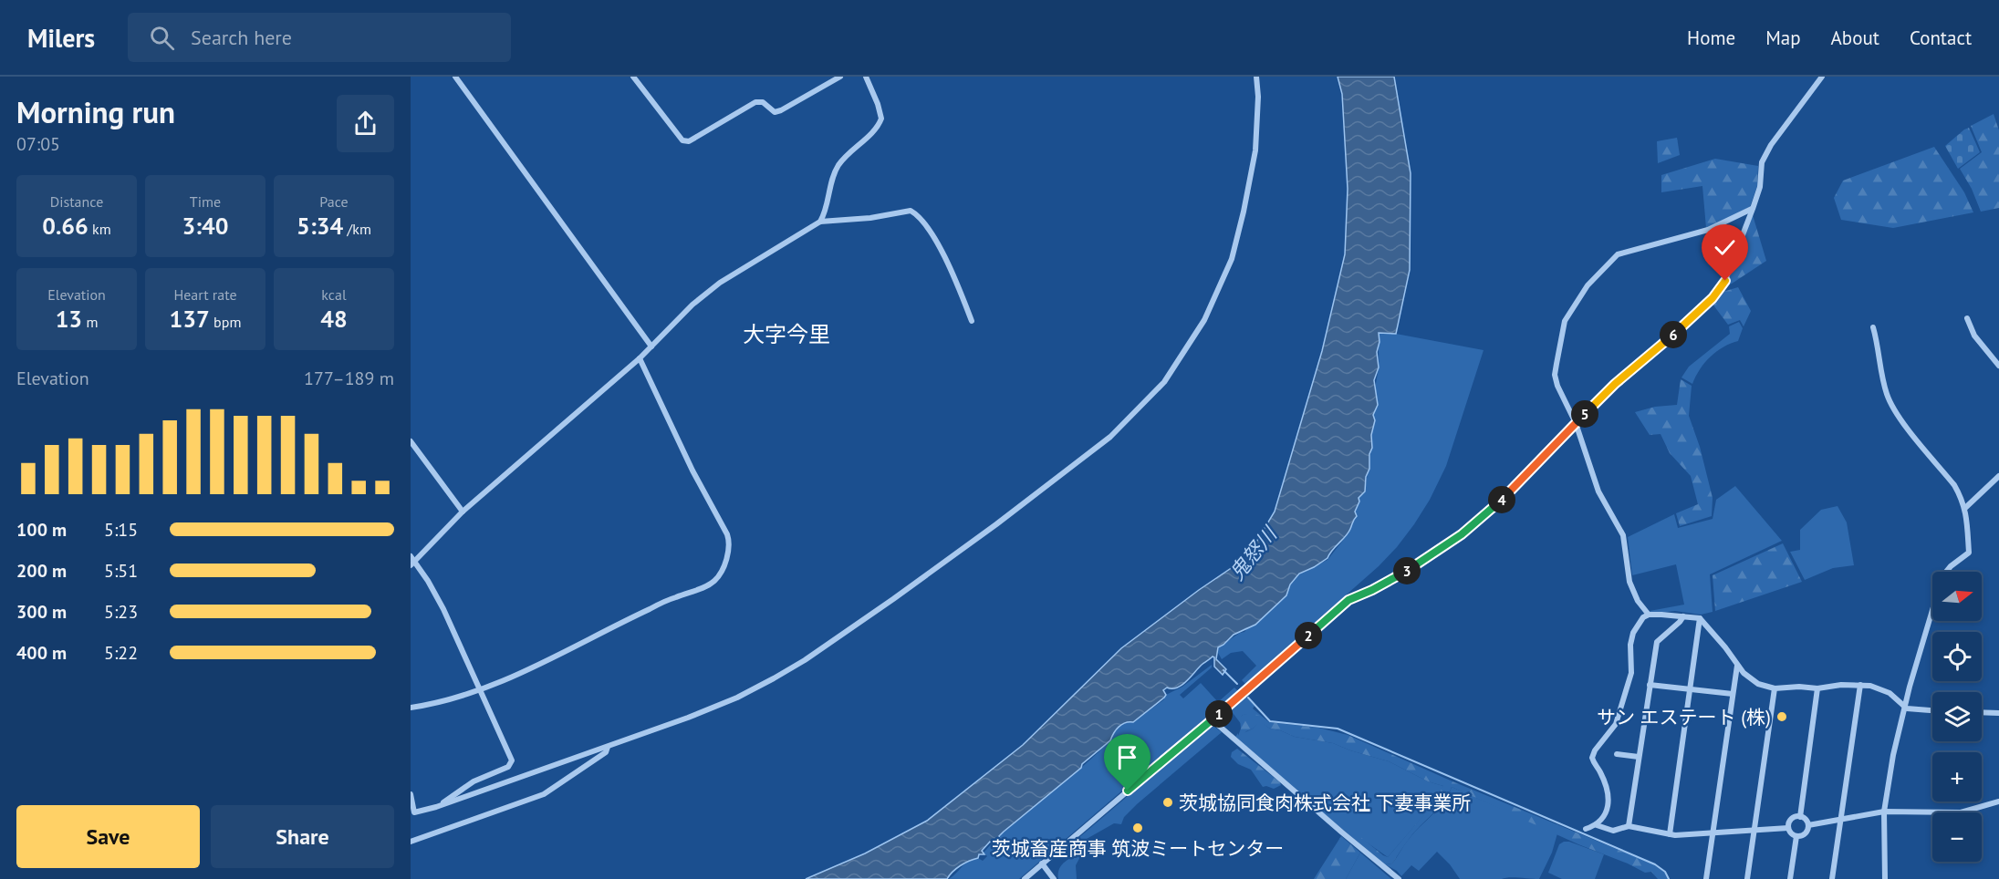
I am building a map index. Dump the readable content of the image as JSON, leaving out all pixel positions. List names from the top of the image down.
{
  "districts": ["大字今里"],
  "water": ["鬼怒川"],
  "places": ["サン エステート (株)", "茨城協同食肉株式会社 下妻事業所", "茨城畜産商事 筑波ミートセンター"],
  "north": "right",
  "page": {
    "header": "Milers",
    "search": "Search here",
    "nav": [
      "Home",
      "Map",
      "About",
      "Contact"
    ],
    "heading": ["Morning run", "07:05"],
    "stats": [
      ["Distance", "0.66 km"],
      ["Time", "3:40"],
      ["Pace", "5:34 /km"],
      ["Elevation", "13 m"],
      ["Heart rate", "137 bpm"],
      ["kcal", "48"]
    ],
    "pins": [
      "6",
      "5",
      "4",
      "3",
      "2",
      "1"
    ],
    "chart": ["Elevation", "177–189 m"],
    "list": [
      {
        "name": "100 m",
        "note": "5:15"
      },
      {
        "name": "200 m",
        "note": "5:51"
      },
      {
        "name": "300 m",
        "note": "5:23"
      },
      {
        "name": "400 m",
        "note": "5:22"
      }
    ],
    "map_buttons": ["+", "−"],
    "buttons": ["Save", "Share"]
  }
}
